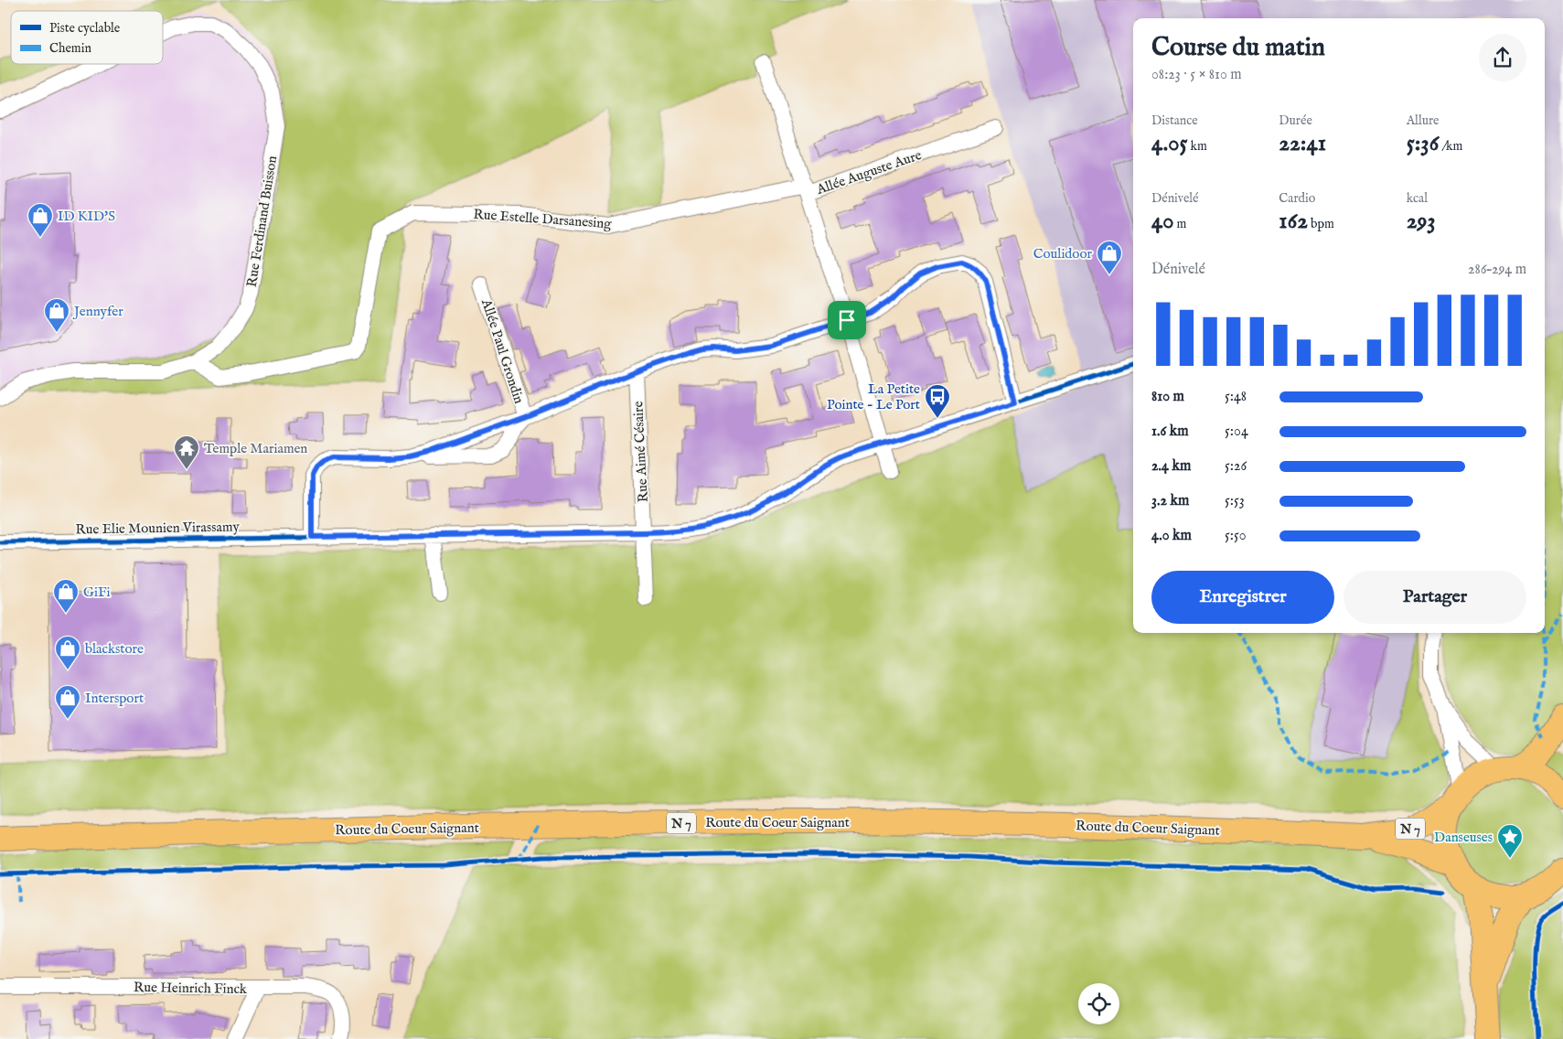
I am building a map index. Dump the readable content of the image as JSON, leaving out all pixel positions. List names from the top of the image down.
{
  "streets": {
    "main road": ["Route du Coeur Saignant", "N 7"],
    "street": [
      "Allée Auguste Aure",
      "Rue Estelle Darsanesing",
      "Rue Ferdinand Buisson",
      "Allée Paul Grondin",
      "Rue Aimé Césaire",
      "Rue Elie Mounien Virassamy",
      "Rue Heinrich Finck"
    ]
  },
  "crossings": [
    ["Allée Auguste Aure", "Rue Estelle Darsanesing"],
    ["Allée Auguste Aure", "Rue Elie Mounien Virassamy"],
    ["Rue Estelle Darsanesing", "Rue Ferdinand Buisson"],
    ["Rue Aimé Césaire", "Rue Elie Mounien Virassamy"]
  ],
  "places": {
    "shop": [
      "ID KID'S",
      "Coulidoor",
      "Jennyfer",
      "GiFi",
      "blackstore",
      "Intersport"
    ],
    "bus stop": ["La Petite Pointe - Le Port"],
    "temple": ["Temple Mariamen"],
    "place": ["Danseuses"]
  },
  "legend": ["Piste cyclable", "Chemin"],
  "page": {
    "heading": ["Course du matin", "08:23 · 5 × 810 m"],
    "stats": [
      ["Distance", "4.05 km"],
      ["Durée", "22:41"],
      ["Allure", "5:36 /km"],
      ["Dénivelé", "40 m"],
      ["Cardio", "162 bpm"],
      ["kcal", "293"]
    ],
    "chart": ["Dénivelé", "286–294 m"],
    "list": [
      {
        "name": "810 m",
        "note": "5:48"
      },
      {
        "name": "1.6 km",
        "note": "5:04"
      },
      {
        "name": "2.4 km",
        "note": "5:26"
      },
      {
        "name": "3.2 km",
        "note": "5:53"
      },
      {
        "name": "4.0 km",
        "note": "5:50"
      }
    ],
    "buttons": ["Enregistrer", "Partager"]
  }
}
